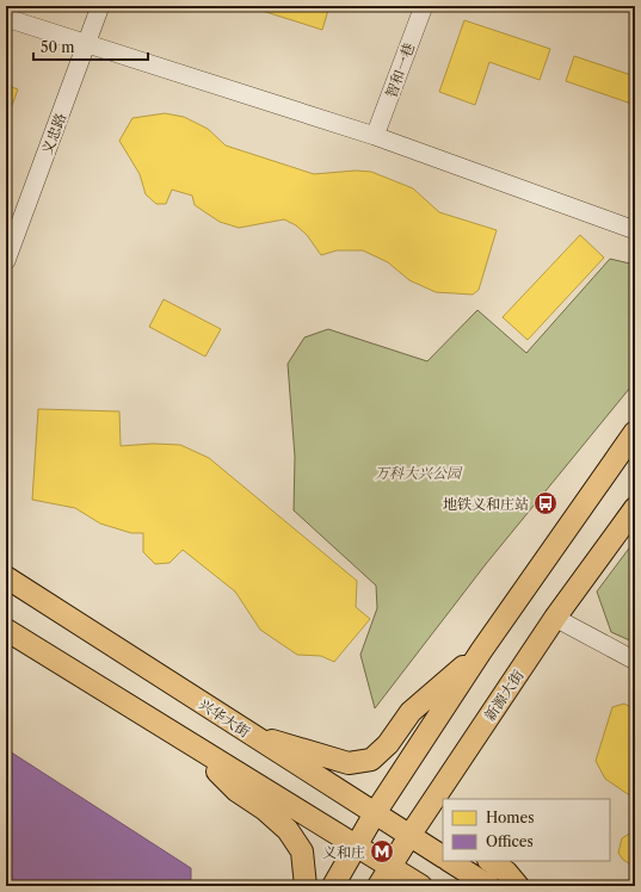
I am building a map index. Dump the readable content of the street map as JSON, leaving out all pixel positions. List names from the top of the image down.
{
  "streets": {
    "main road": ["新源大街", "兴华大街"],
    "street": ["智和一巷", "义忠路"]
  },
  "crossings": [
    ["新源大街", "兴华大街"]
  ],
  "parks": ["万科大兴公园"],
  "places": {
    "bus stop": ["地铁义和庄站"],
    "metro station": ["义和庄"]
  },
  "legend": ["Homes", "Offices"],
  "scale_bar": "50 m"
}
